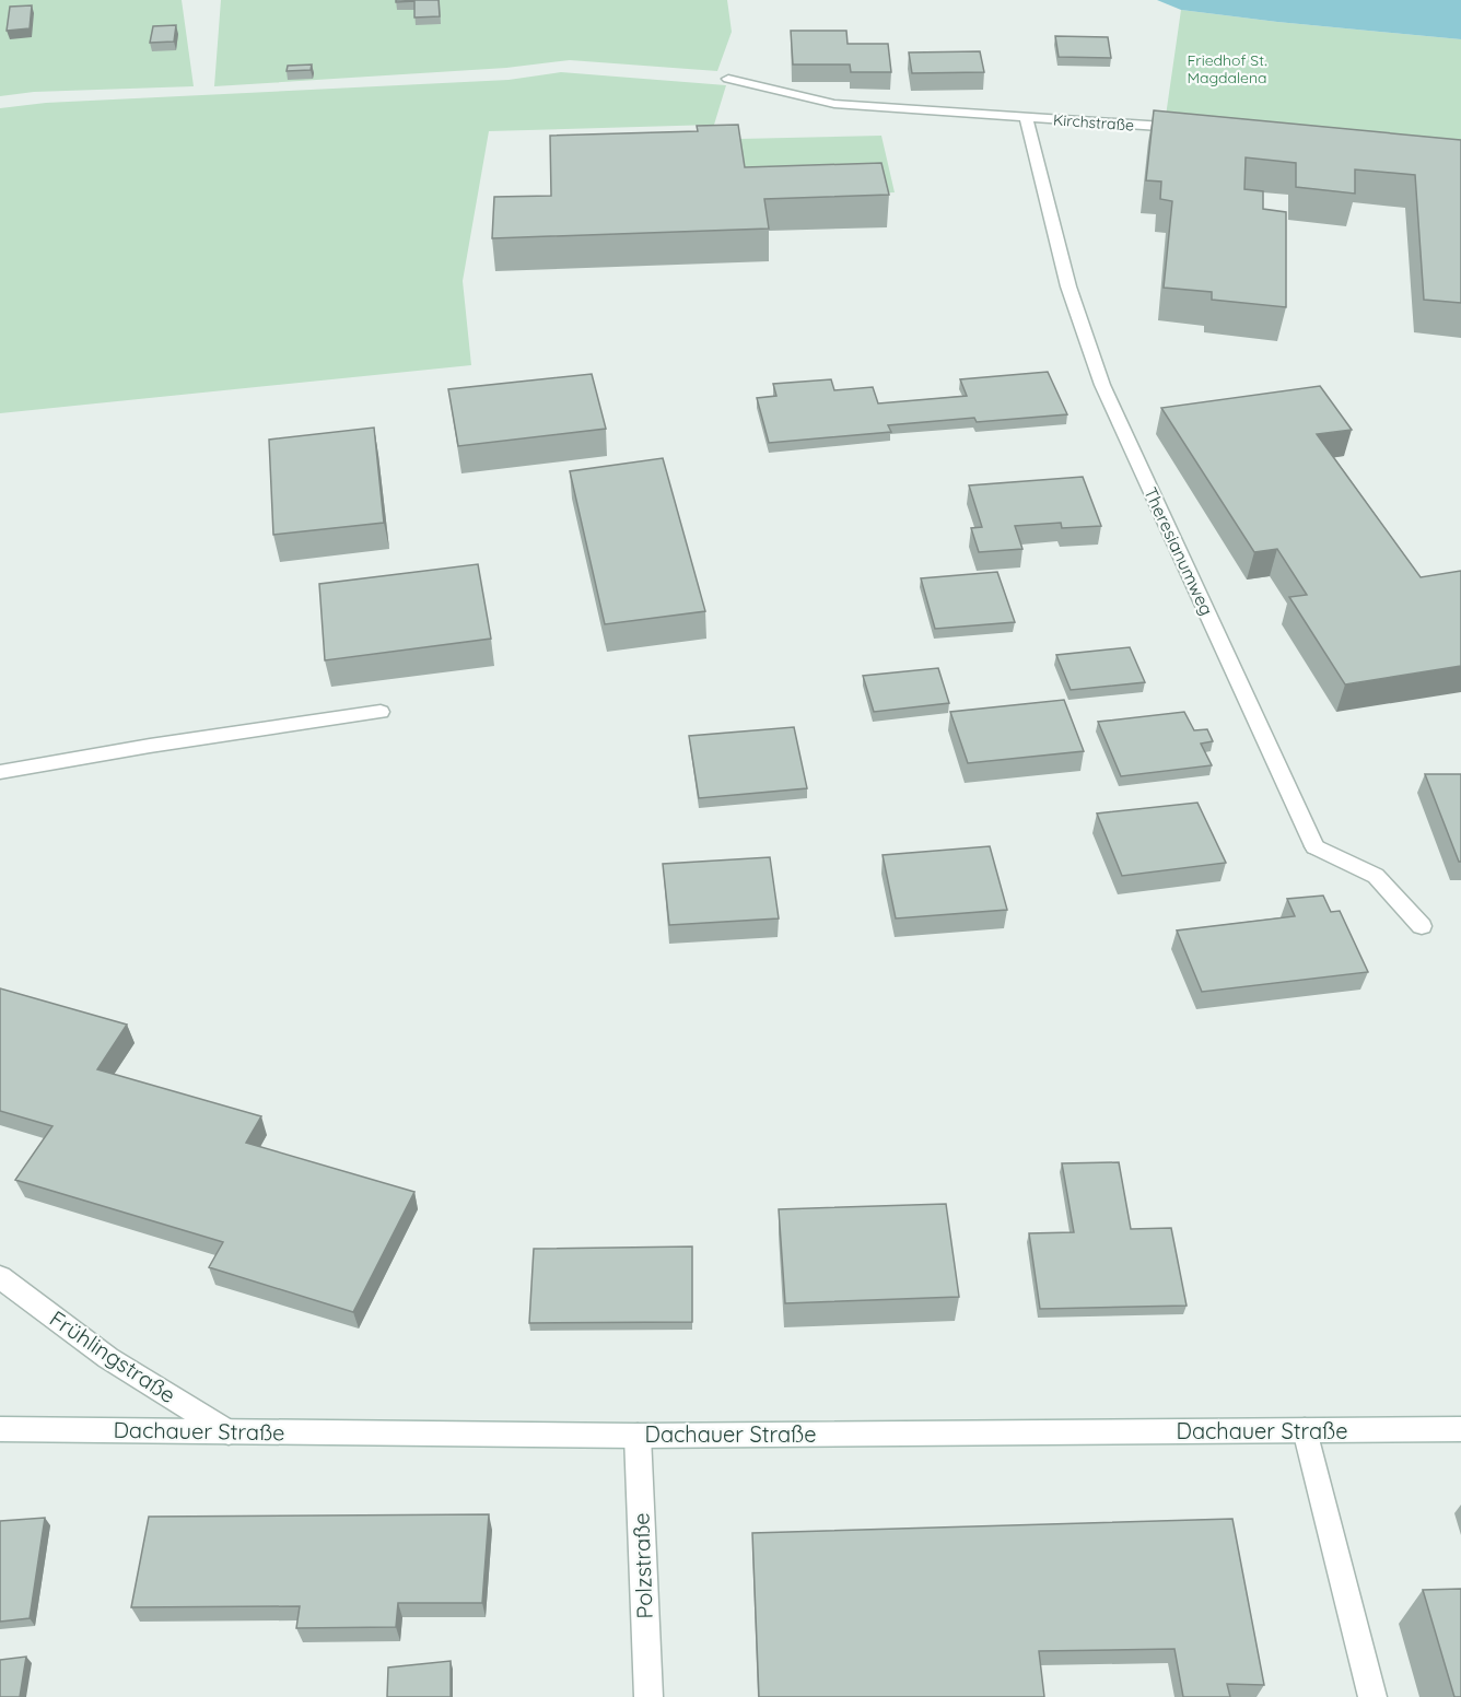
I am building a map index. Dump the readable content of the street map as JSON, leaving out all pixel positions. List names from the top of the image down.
{
  "streets": {
    "street": [
      "Kirchstraße",
      "Theresianumweg",
      "Frühlingstraße",
      "Dachauer Straße",
      "Polzstraße"
    ]
  },
  "crossings": [
    ["Kirchstraße", "Theresianumweg"],
    ["Frühlingstraße", "Dachauer Straße"],
    ["Dachauer Straße", "Polzstraße"]
  ],
  "parks": ["Friedhof St. Magdalena"]
}
